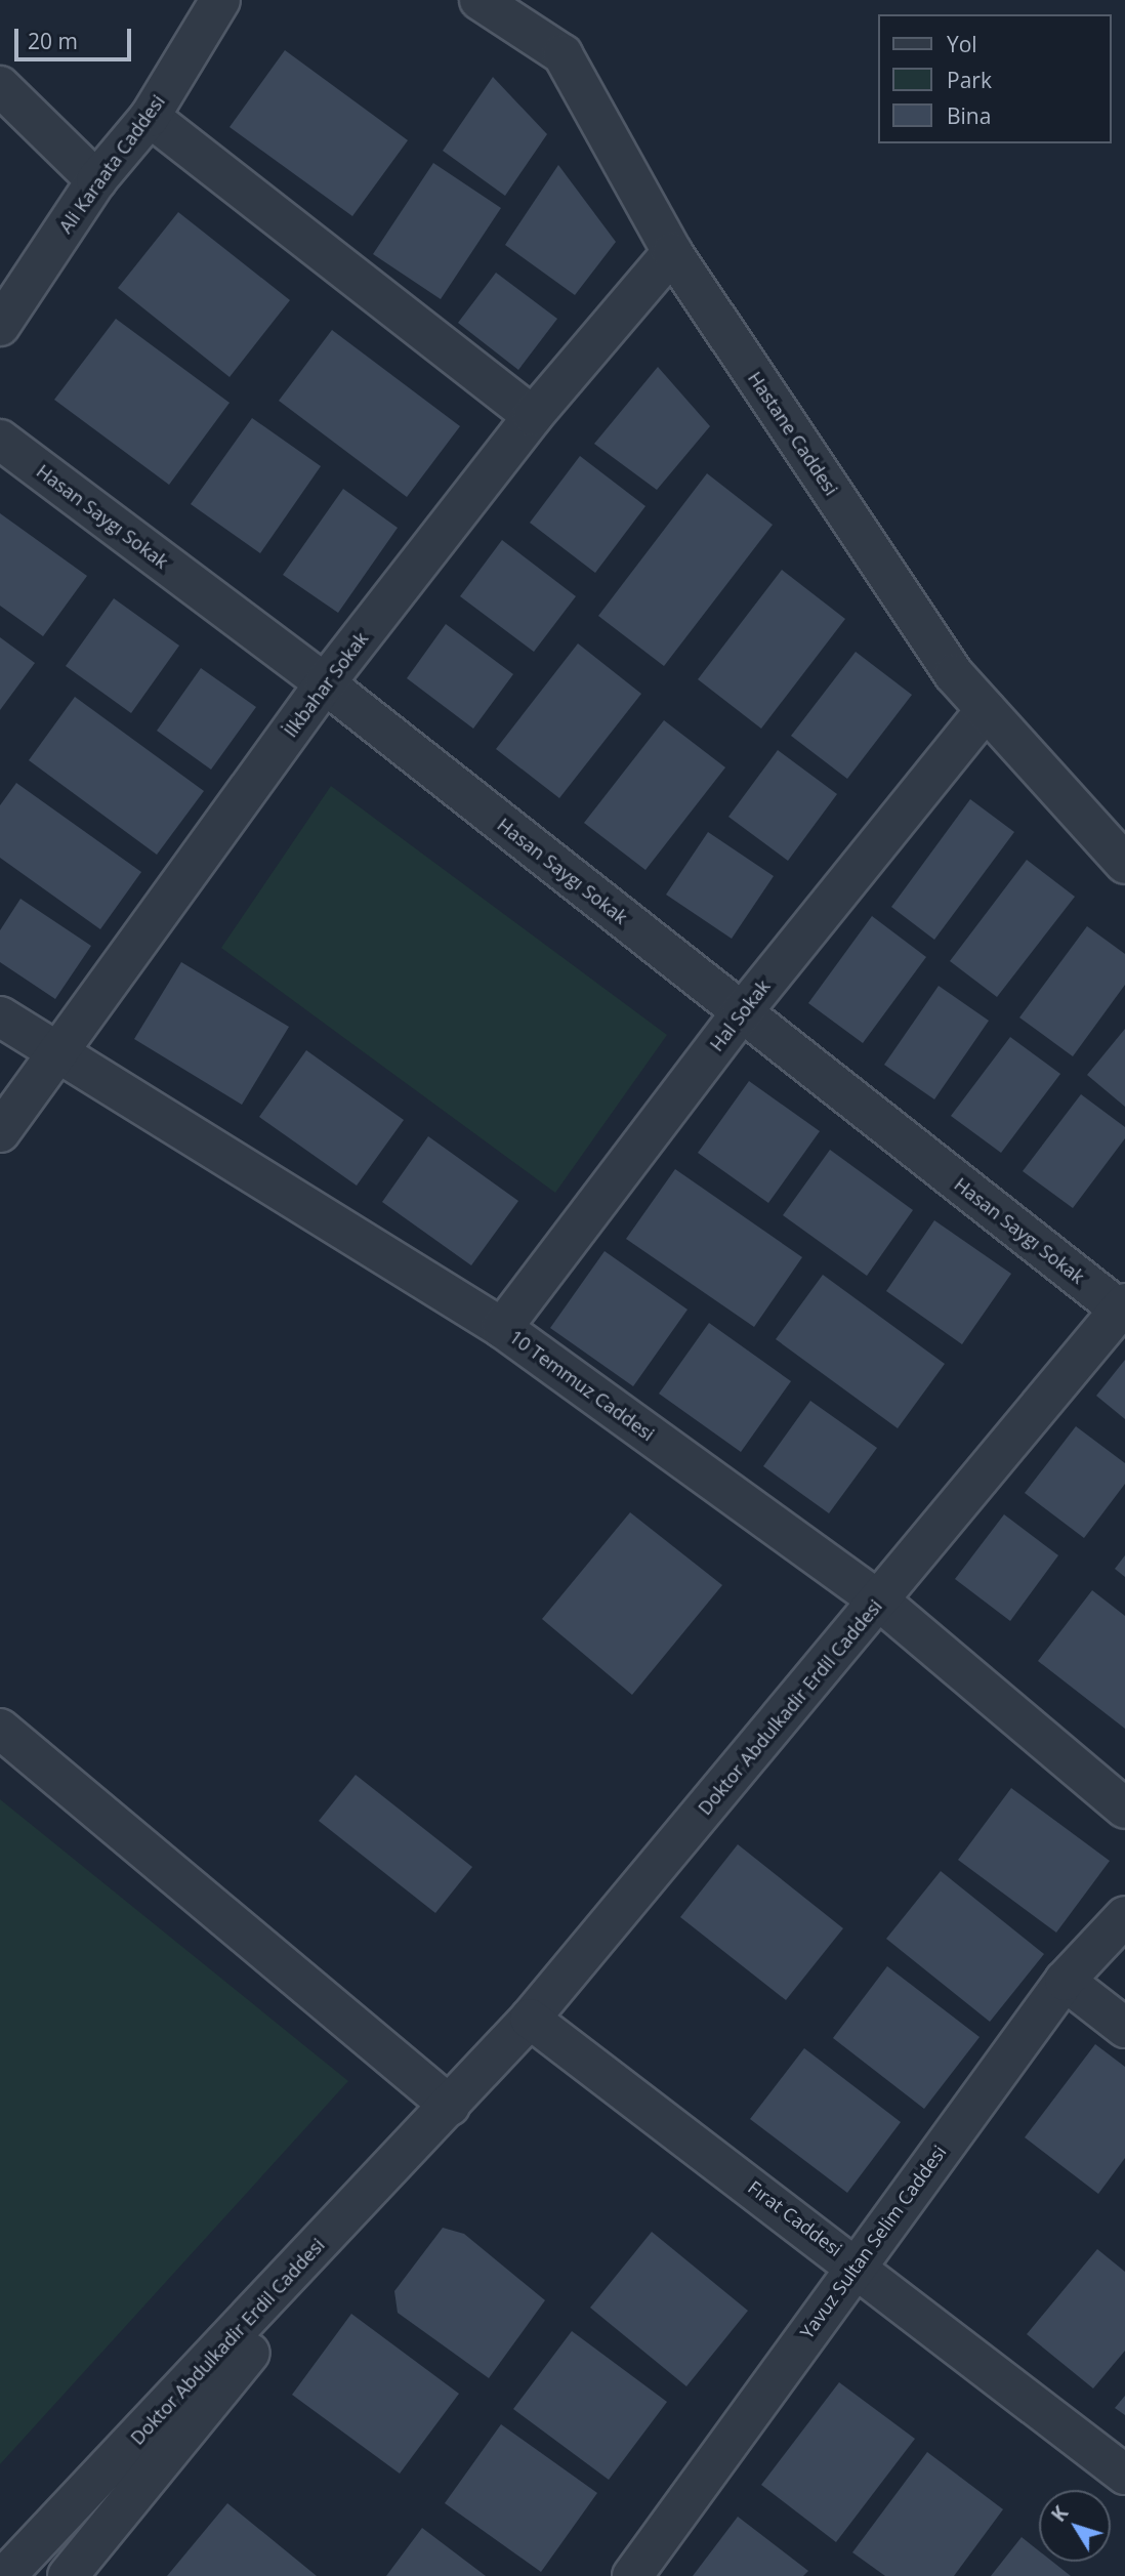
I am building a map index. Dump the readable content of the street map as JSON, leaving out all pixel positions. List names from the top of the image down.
{
  "streets": {
    "street": [
      "Ali Karaata Caddesi",
      "Hastane Caddesi",
      "Hasan Saygı Sokak",
      "İlkbahar Sokak",
      "Hal Sokak",
      "10 Temmuz Caddesi",
      "Doktor Abdulkadir Erdil Caddesi",
      "Fırat Caddesi",
      "Yavuz Sultan Selim Caddesi"
    ]
  },
  "crossings": [
    ["Hastane Caddesi", "İlkbahar Sokak"],
    ["Hastane Caddesi", "Hal Sokak"],
    ["Hasan Saygı Sokak", "İlkbahar Sokak"],
    ["Hasan Saygı Sokak", "Hal Sokak"],
    ["Hasan Saygı Sokak", "Doktor Abdulkadir Erdil Caddesi"],
    ["İlkbahar Sokak", "10 Temmuz Caddesi"],
    ["Hal Sokak", "10 Temmuz Caddesi"],
    ["10 Temmuz Caddesi", "Doktor Abdulkadir Erdil Caddesi"],
    ["Doktor Abdulkadir Erdil Caddesi", "Fırat Caddesi"],
    ["Fırat Caddesi", "Yavuz Sultan Selim Caddesi"]
  ],
  "legend": ["Yol", "Park", "Bina"],
  "scale_bar": "20 m",
  "north": "top left"
}
